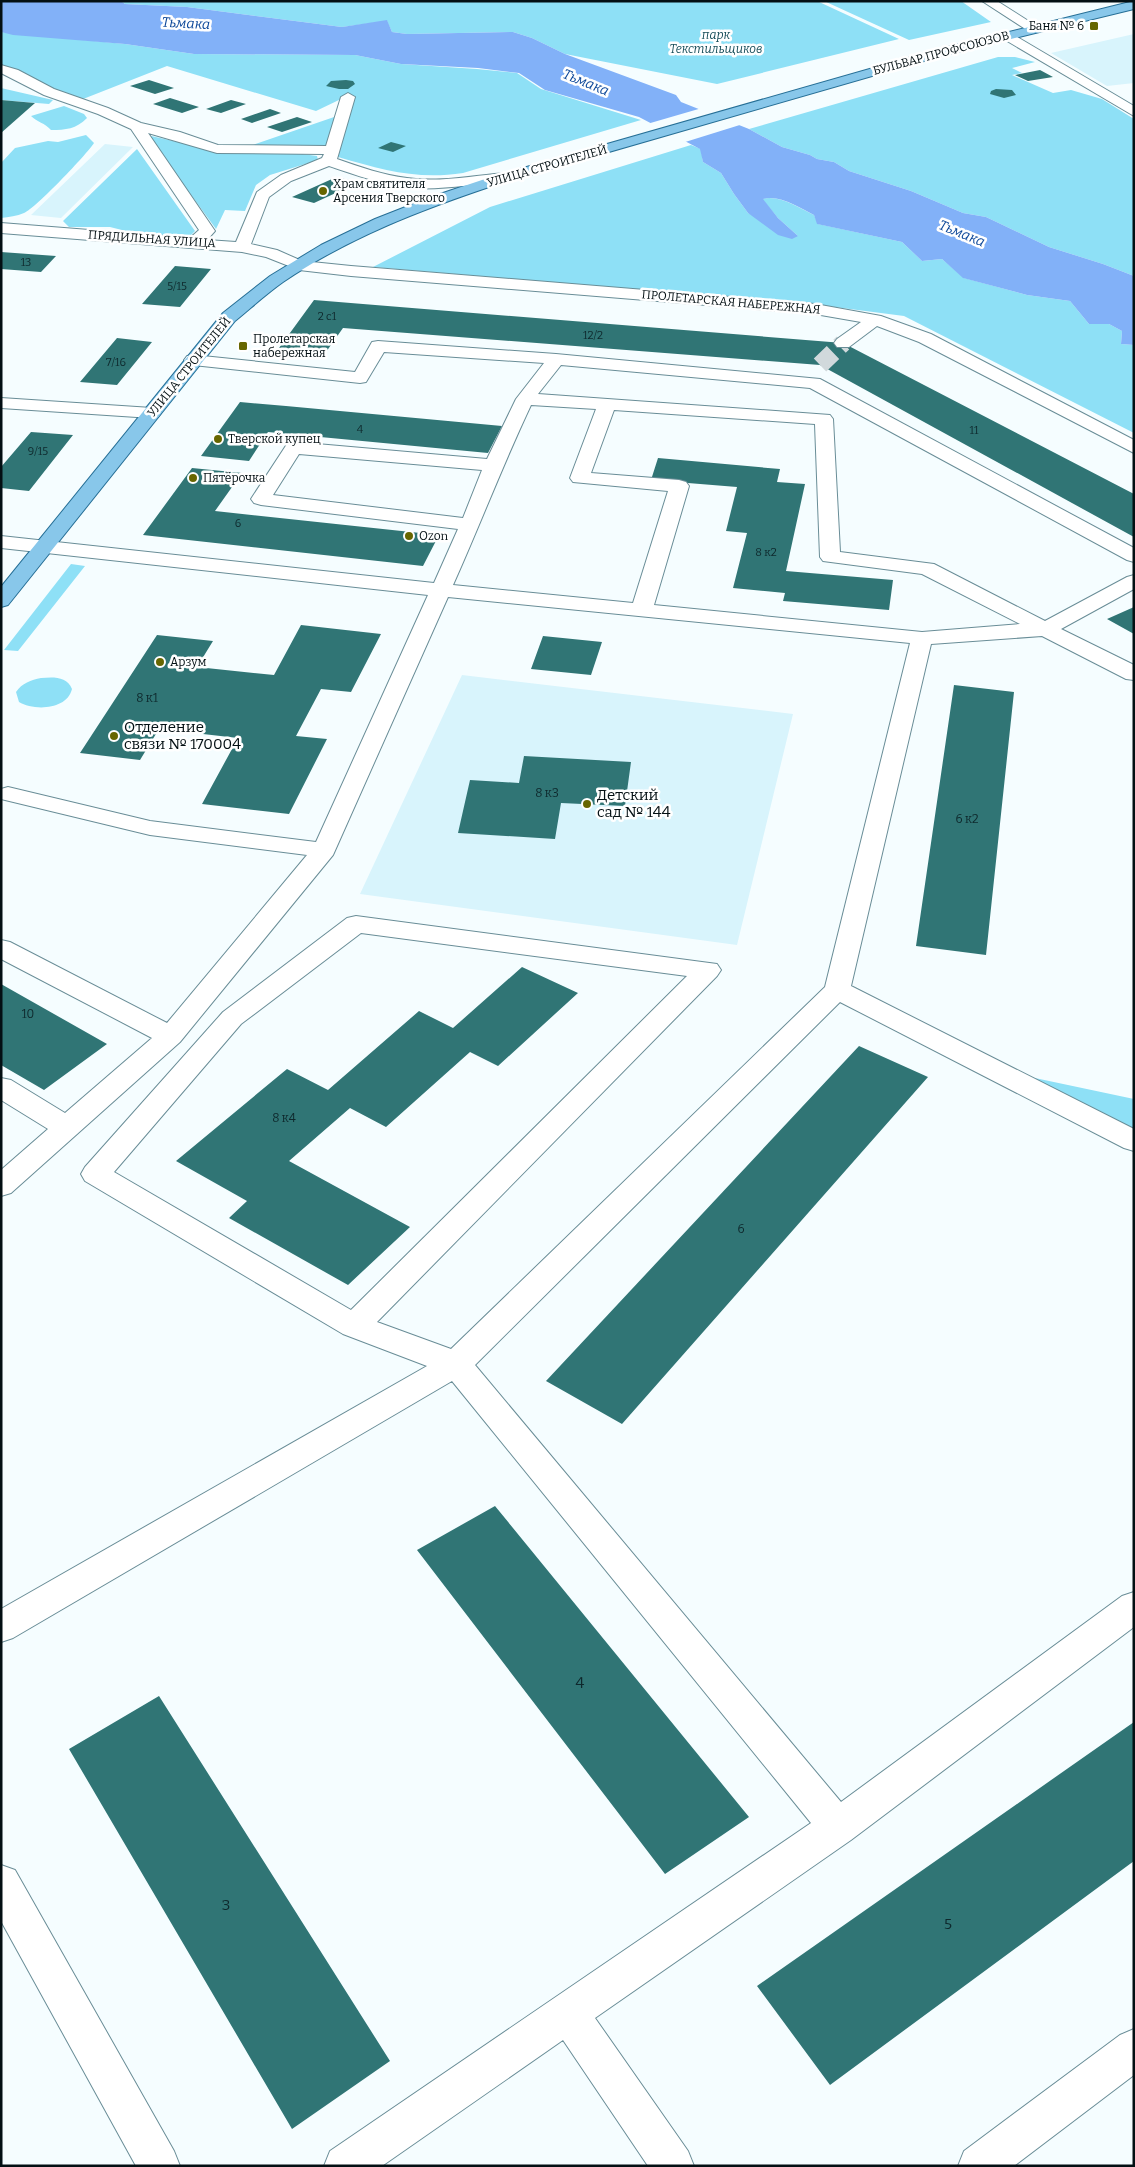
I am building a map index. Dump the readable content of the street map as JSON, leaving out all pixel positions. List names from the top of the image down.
{
  "streets": {
    "main road": ["БУЛЬВАР ПРОФСОЮЗОВ", "УЛИЦА СТРОИТЕЛЕЙ"],
    "street": ["ПРЯДИЛЬНАЯ УЛИЦА", "ПРОЛЕТАРСКАЯ НАБЕРЕЖНАЯ"]
  },
  "crossings": [
    ["БУЛЬВАР ПРОФСОЮЗОВ", "УЛИЦА СТРОИТЕЛЕЙ"],
    ["УЛИЦА СТРОИТЕЛЕЙ", "ПРЯДИЛЬНАЯ УЛИЦА"],
    ["УЛИЦА СТРОИТЕЛЕЙ", "ПРОЛЕТАРСКАЯ НАБЕРЕЖНАЯ"],
    ["ПРЯДИЛЬНАЯ УЛИЦА", "ПРОЛЕТАРСКАЯ НАБЕРЕЖНАЯ"]
  ],
  "water": ["Тьмака"],
  "parks": ["парк Текстильщиков"],
  "places": {
    "transit": ["Баня № 6", "Пролетарская набережная"],
    "other": [
      "Храм святителя Арсения Тверского",
      "Тверской купец",
      "Пятёрочка",
      "Ozon",
      "Арзум",
      "Отделение связи № 170004",
      "Детский сад № 144"
    ]
  },
  "house_numbers": [
    "13",
    "5/15",
    "2 с1",
    "12/2",
    "7/16",
    "4",
    "11",
    "9/15",
    "6",
    "8 к2",
    "8 к1",
    "8 к3",
    "6 к2",
    "10",
    "8 к4",
    "6",
    "4",
    "3",
    "5"
  ]
}
